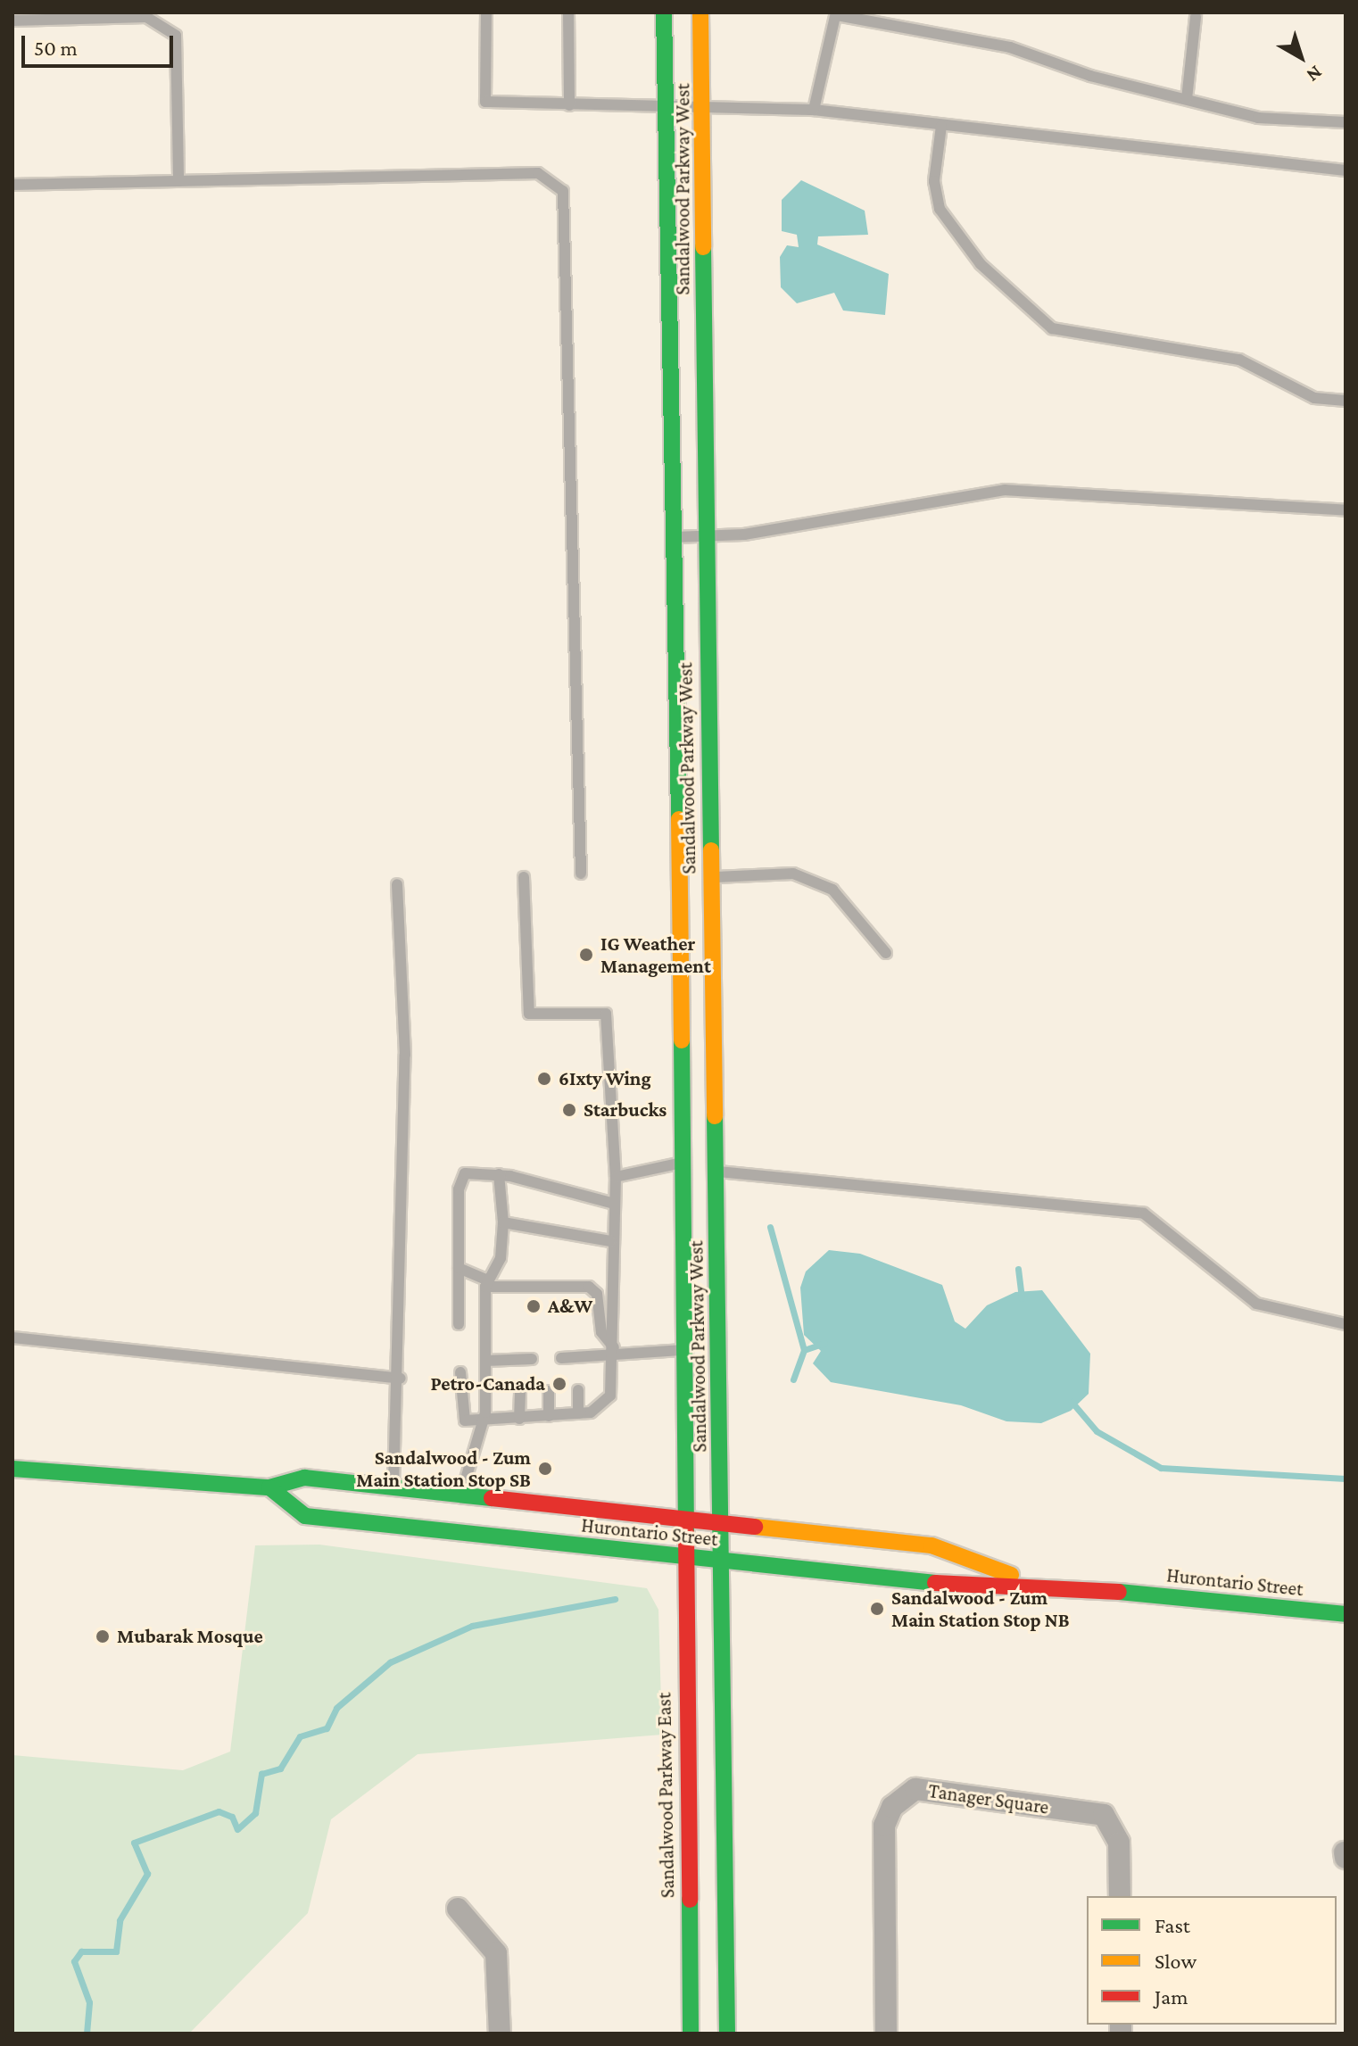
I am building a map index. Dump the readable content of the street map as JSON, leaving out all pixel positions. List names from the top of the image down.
{
  "streets": {
    "main road": ["Sandalwood Parkway West", "Hurontario Street", "Sandalwood Parkway East"],
    "street": ["Tanager Square"]
  },
  "crossings": [
    ["Sandalwood Parkway West", "Hurontario Street"],
    ["Sandalwood Parkway West", "Sandalwood Parkway East"],
    ["Hurontario Street", "Sandalwood Parkway East"]
  ],
  "places": [
    "IG Weather Management",
    "6Ixty Wing",
    "Starbucks",
    "A&W",
    "Petro-Canada",
    "Sandalwood - Zum Main Station Stop SB",
    "Sandalwood - Zum Main Station Stop NB",
    "Mubarak Mosque"
  ],
  "legend": ["Fast", "Slow", "Jam"],
  "scale_bar": "50 m",
  "north": "bottom right"
}
